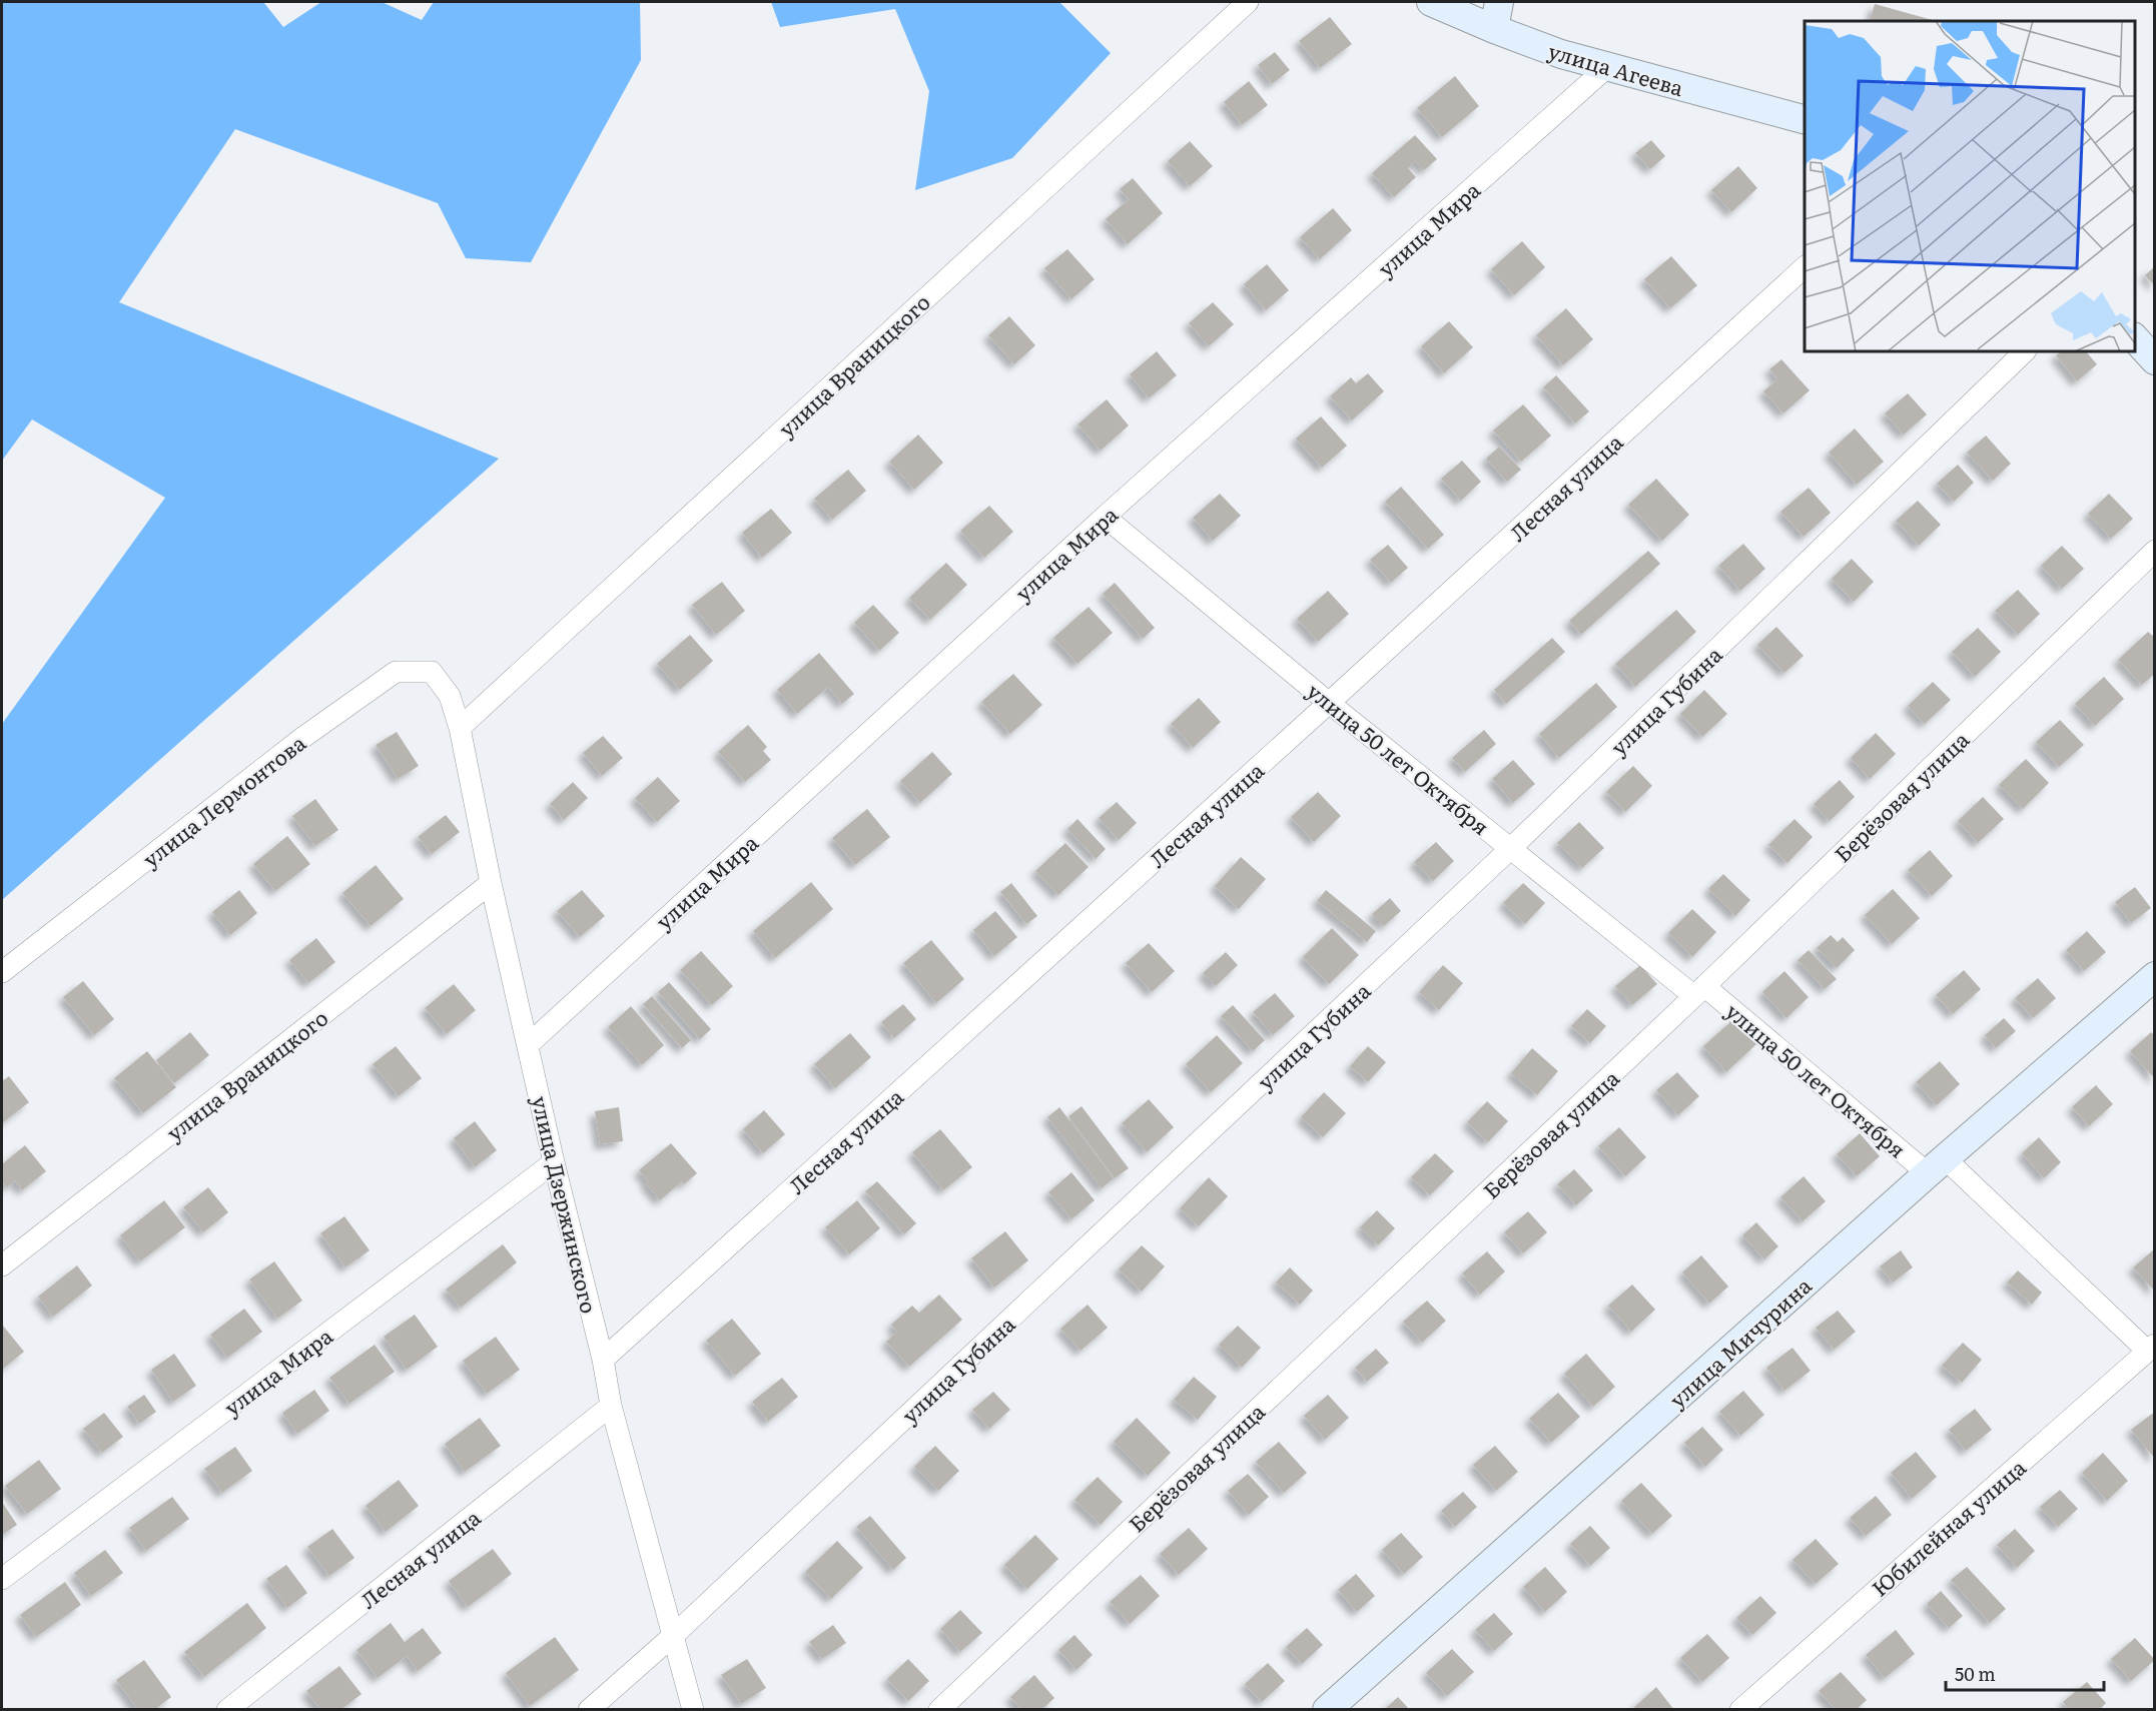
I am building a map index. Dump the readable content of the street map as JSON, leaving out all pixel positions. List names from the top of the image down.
{
  "streets": {
    "street": [
      "улица Агеева",
      "улица Мира",
      "улица Враницкого",
      "Лесная улица",
      "улица Губина",
      "улица 50 лет Октября",
      "Берёзовая улица",
      "улица Лермонтова",
      "улица Дзержинского",
      "улица Мичурина",
      "Юбилейная улица"
    ]
  },
  "crossings": [
    ["улица Агеева", "улица Мира"],
    ["улица Мира", "улица 50 лет Октября"],
    ["улица Мира", "улица Дзержинского"],
    ["улица Враницкого", "улица Дзержинского"],
    ["Лесная улица", "улица 50 лет Октября"],
    ["Лесная улица", "улица Дзержинского"],
    ["улица Губина", "улица 50 лет Октября"],
    ["улица Губина", "улица Дзержинского"],
    ["улица 50 лет Октября", "Берёзовая улица"],
    ["улица 50 лет Октября", "улица Мичурина"],
    ["улица 50 лет Октября", "Юбилейная улица"],
    ["улица Лермонтова", "улица Дзержинского"]
  ],
  "scale_bar": "50 m"
}
